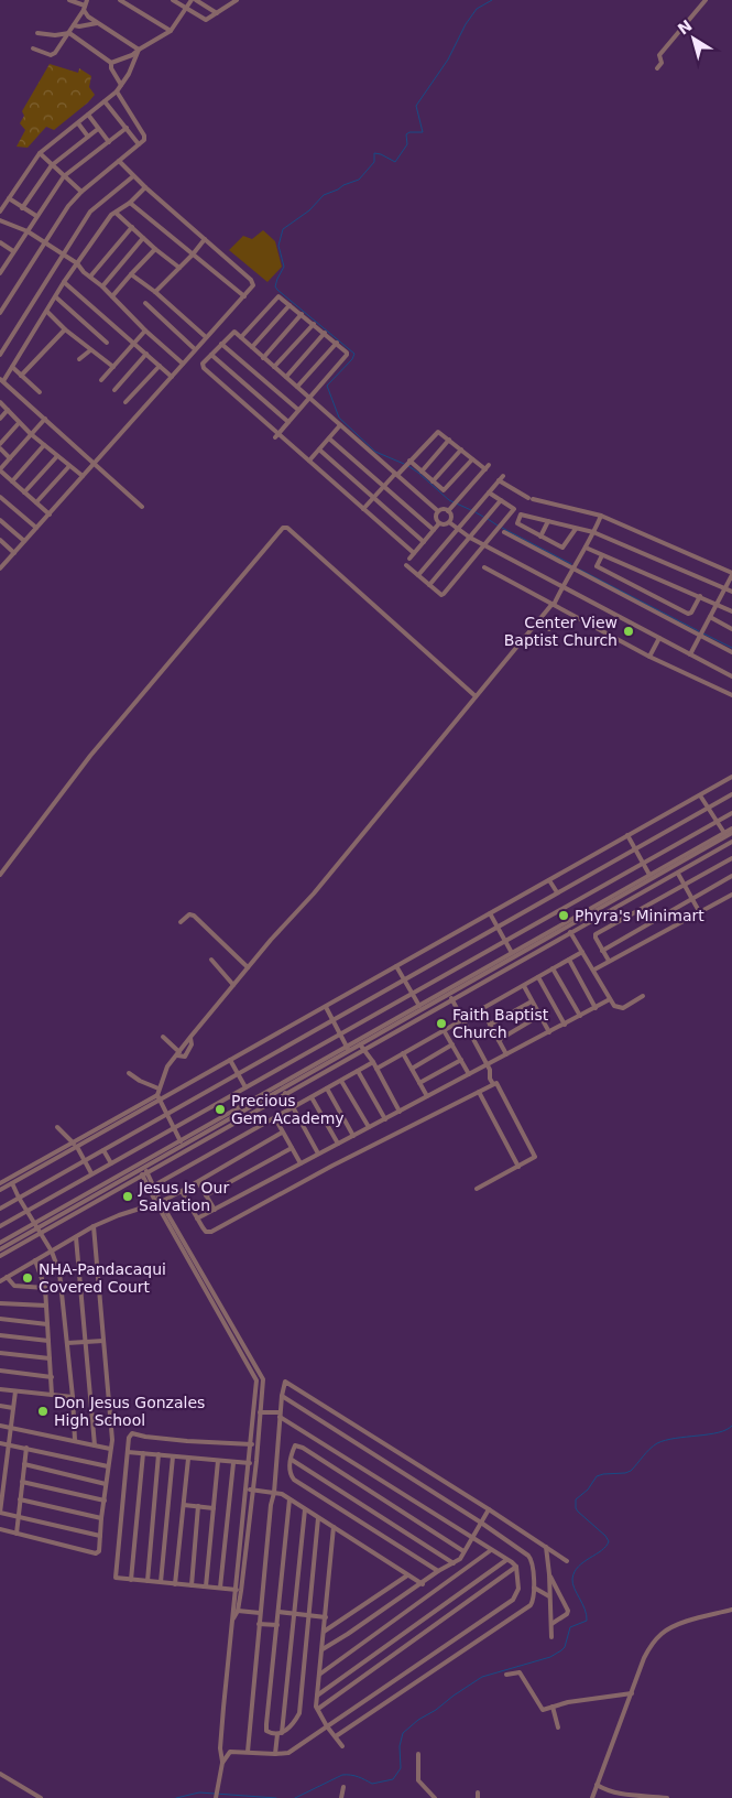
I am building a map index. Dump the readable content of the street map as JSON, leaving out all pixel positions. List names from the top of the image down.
{
  "places": [
    "Center View Baptist Church",
    "Phyra's Minimart",
    "Faith Baptist Church",
    "Precious Gem Academy",
    "Jesus Is Our Salvation",
    "NHA-Pandacaqui Covered Court",
    "Don Jesus Gonzales High School"
  ],
  "north": "top left"
}
